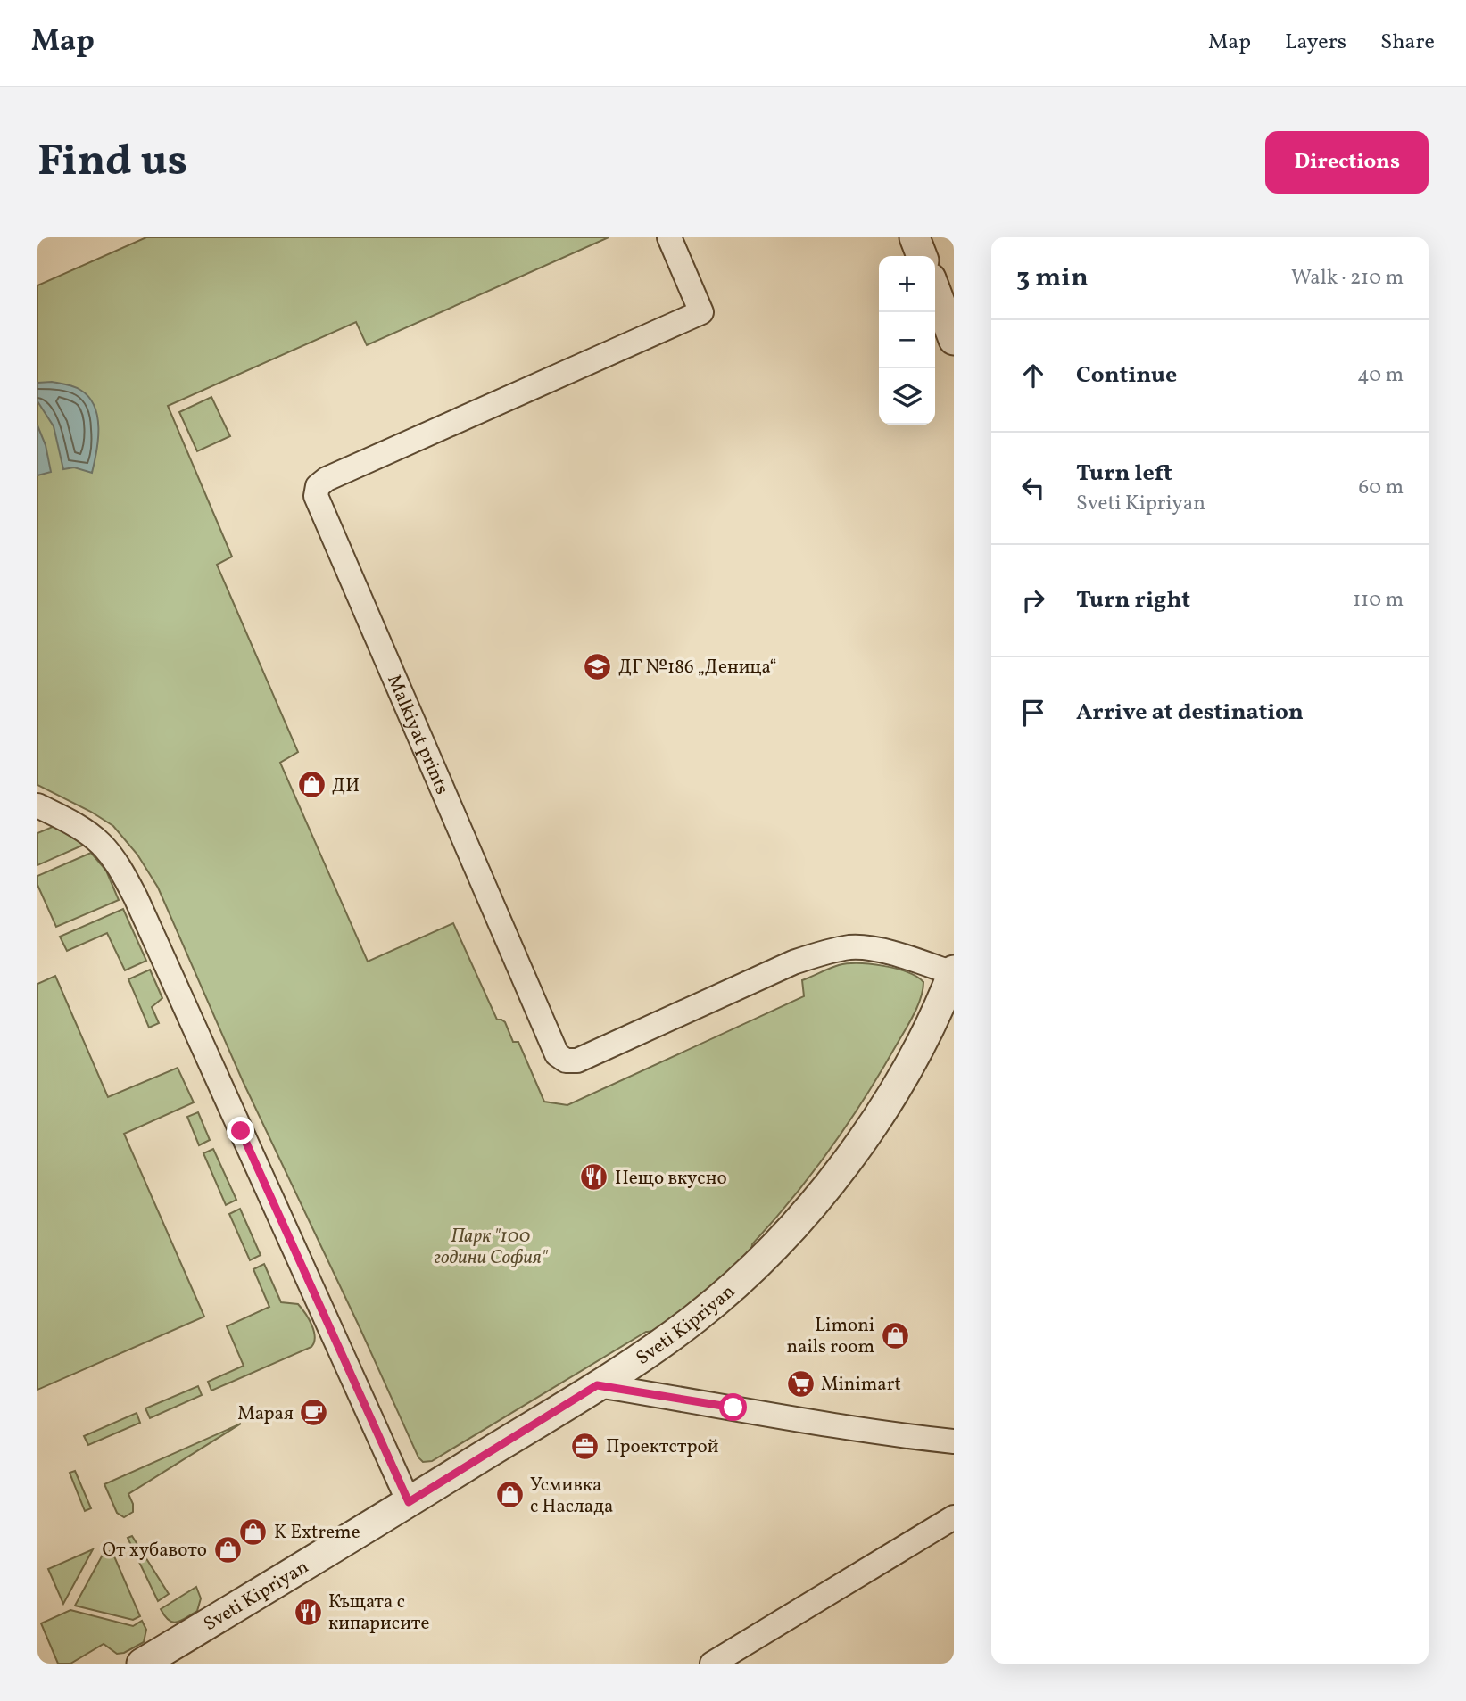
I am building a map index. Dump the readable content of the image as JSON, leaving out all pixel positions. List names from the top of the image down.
{
  "streets": {
    "street": ["Malkiyat prints", "Sveti Kipriyan"]
  },
  "crossings": [
    ["Malkiyat prints", "Sveti Kipriyan"]
  ],
  "parks": ["Парк \"100 години София\""],
  "places": {
    "school or university": ["ДГ №186 „Деница“"],
    "shop": [
      "ДИ",
      "Limoni nails room",
      "Усмивка с Наслада",
      "K Extreme",
      "От хубавото"
    ],
    "restaurant": ["Нещо вкусно", "Къщата с кипарисите"],
    "supermarket": ["Minimart"],
    "cafe": ["Марая"],
    "office": ["Проектстрой"]
  },
  "page": {
    "header": "Map",
    "nav": ["Map", "Layers", "Share"],
    "buttons": "Directions",
    "title": "Find us",
    "heading": ["3 min", "Walk · 210 m"],
    "map_buttons": ["+", "−"],
    "list": [
      ["Continue", "40 m"],
      ["Turn left", "Sveti Kipriyan", "60 m"],
      ["Turn right", "110 m"],
      "Arrive at destination"
    ]
  }
}
